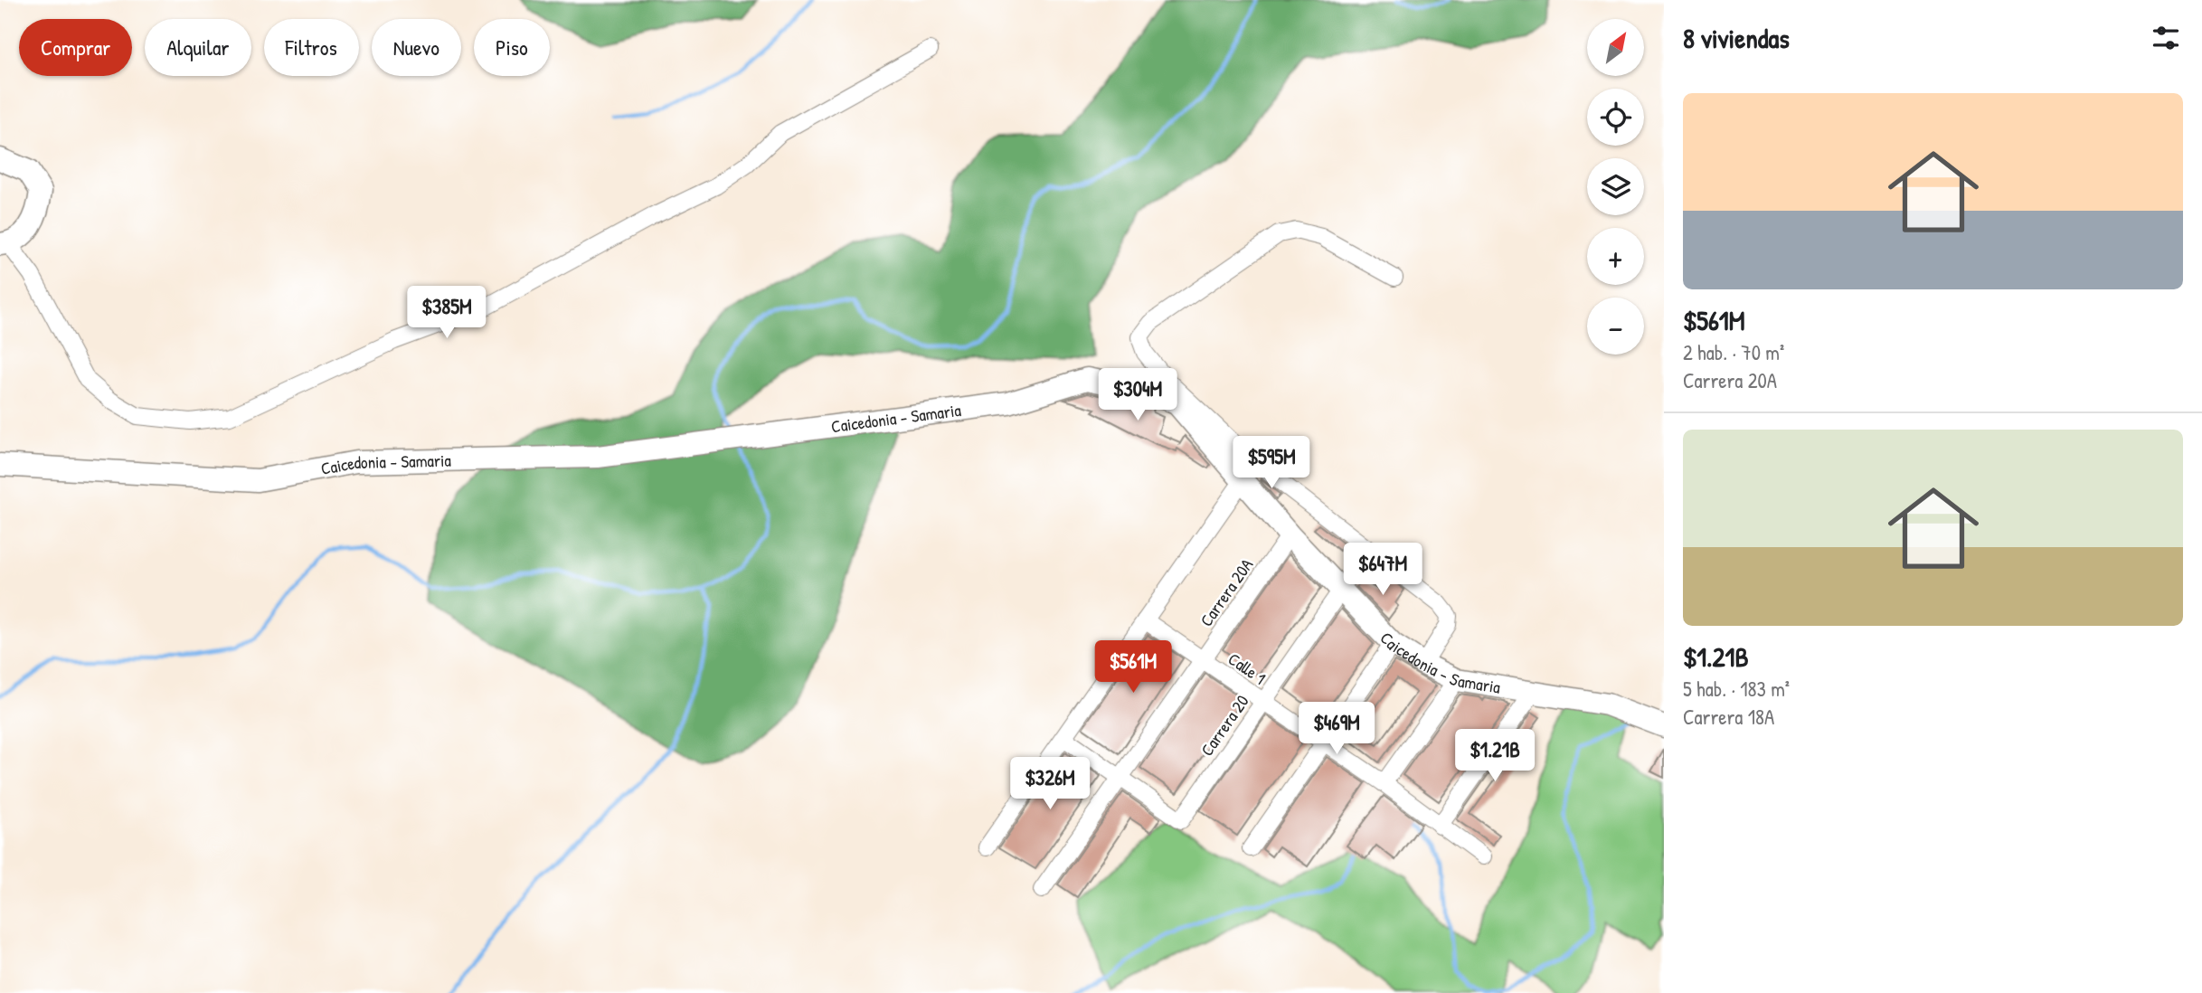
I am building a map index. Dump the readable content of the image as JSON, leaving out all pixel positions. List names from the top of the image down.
{
  "streets": {
    "street": [
      "Caicedonia - Samaria",
      "Carrera 20A",
      "Calle 1",
      "Carrera 20"
    ]
  },
  "crossings": [
    ["Caicedonia - Samaria", "Carrera 20A"],
    ["Caicedonia - Samaria", "Carrera 20"],
    ["Carrera 20A", "Calle 1"],
    ["Carrera 20A", "Carrera 20"],
    ["Calle 1", "Carrera 20"]
  ],
  "north": "top right",
  "page": {
    "heading": "8 viviendas",
    "map_buttons": ["+", "−"],
    "chip": [
      "Comprar",
      "Alquilar",
      "Filtros",
      "Nuevo",
      "Piso"
    ],
    "list": [
      {
        "name": "$561M",
        "note": "2 hab. · 70 m² · Carrera 20A"
      },
      {
        "name": "$1.21B",
        "note": "5 hab. · 183 m² · Carrera 18A"
      }
    ],
    "price": [
      "$385M",
      "$304M",
      "$595M",
      "$647M",
      "$561M",
      "$469M",
      "$1.21B",
      "$326M"
    ]
  }
}
